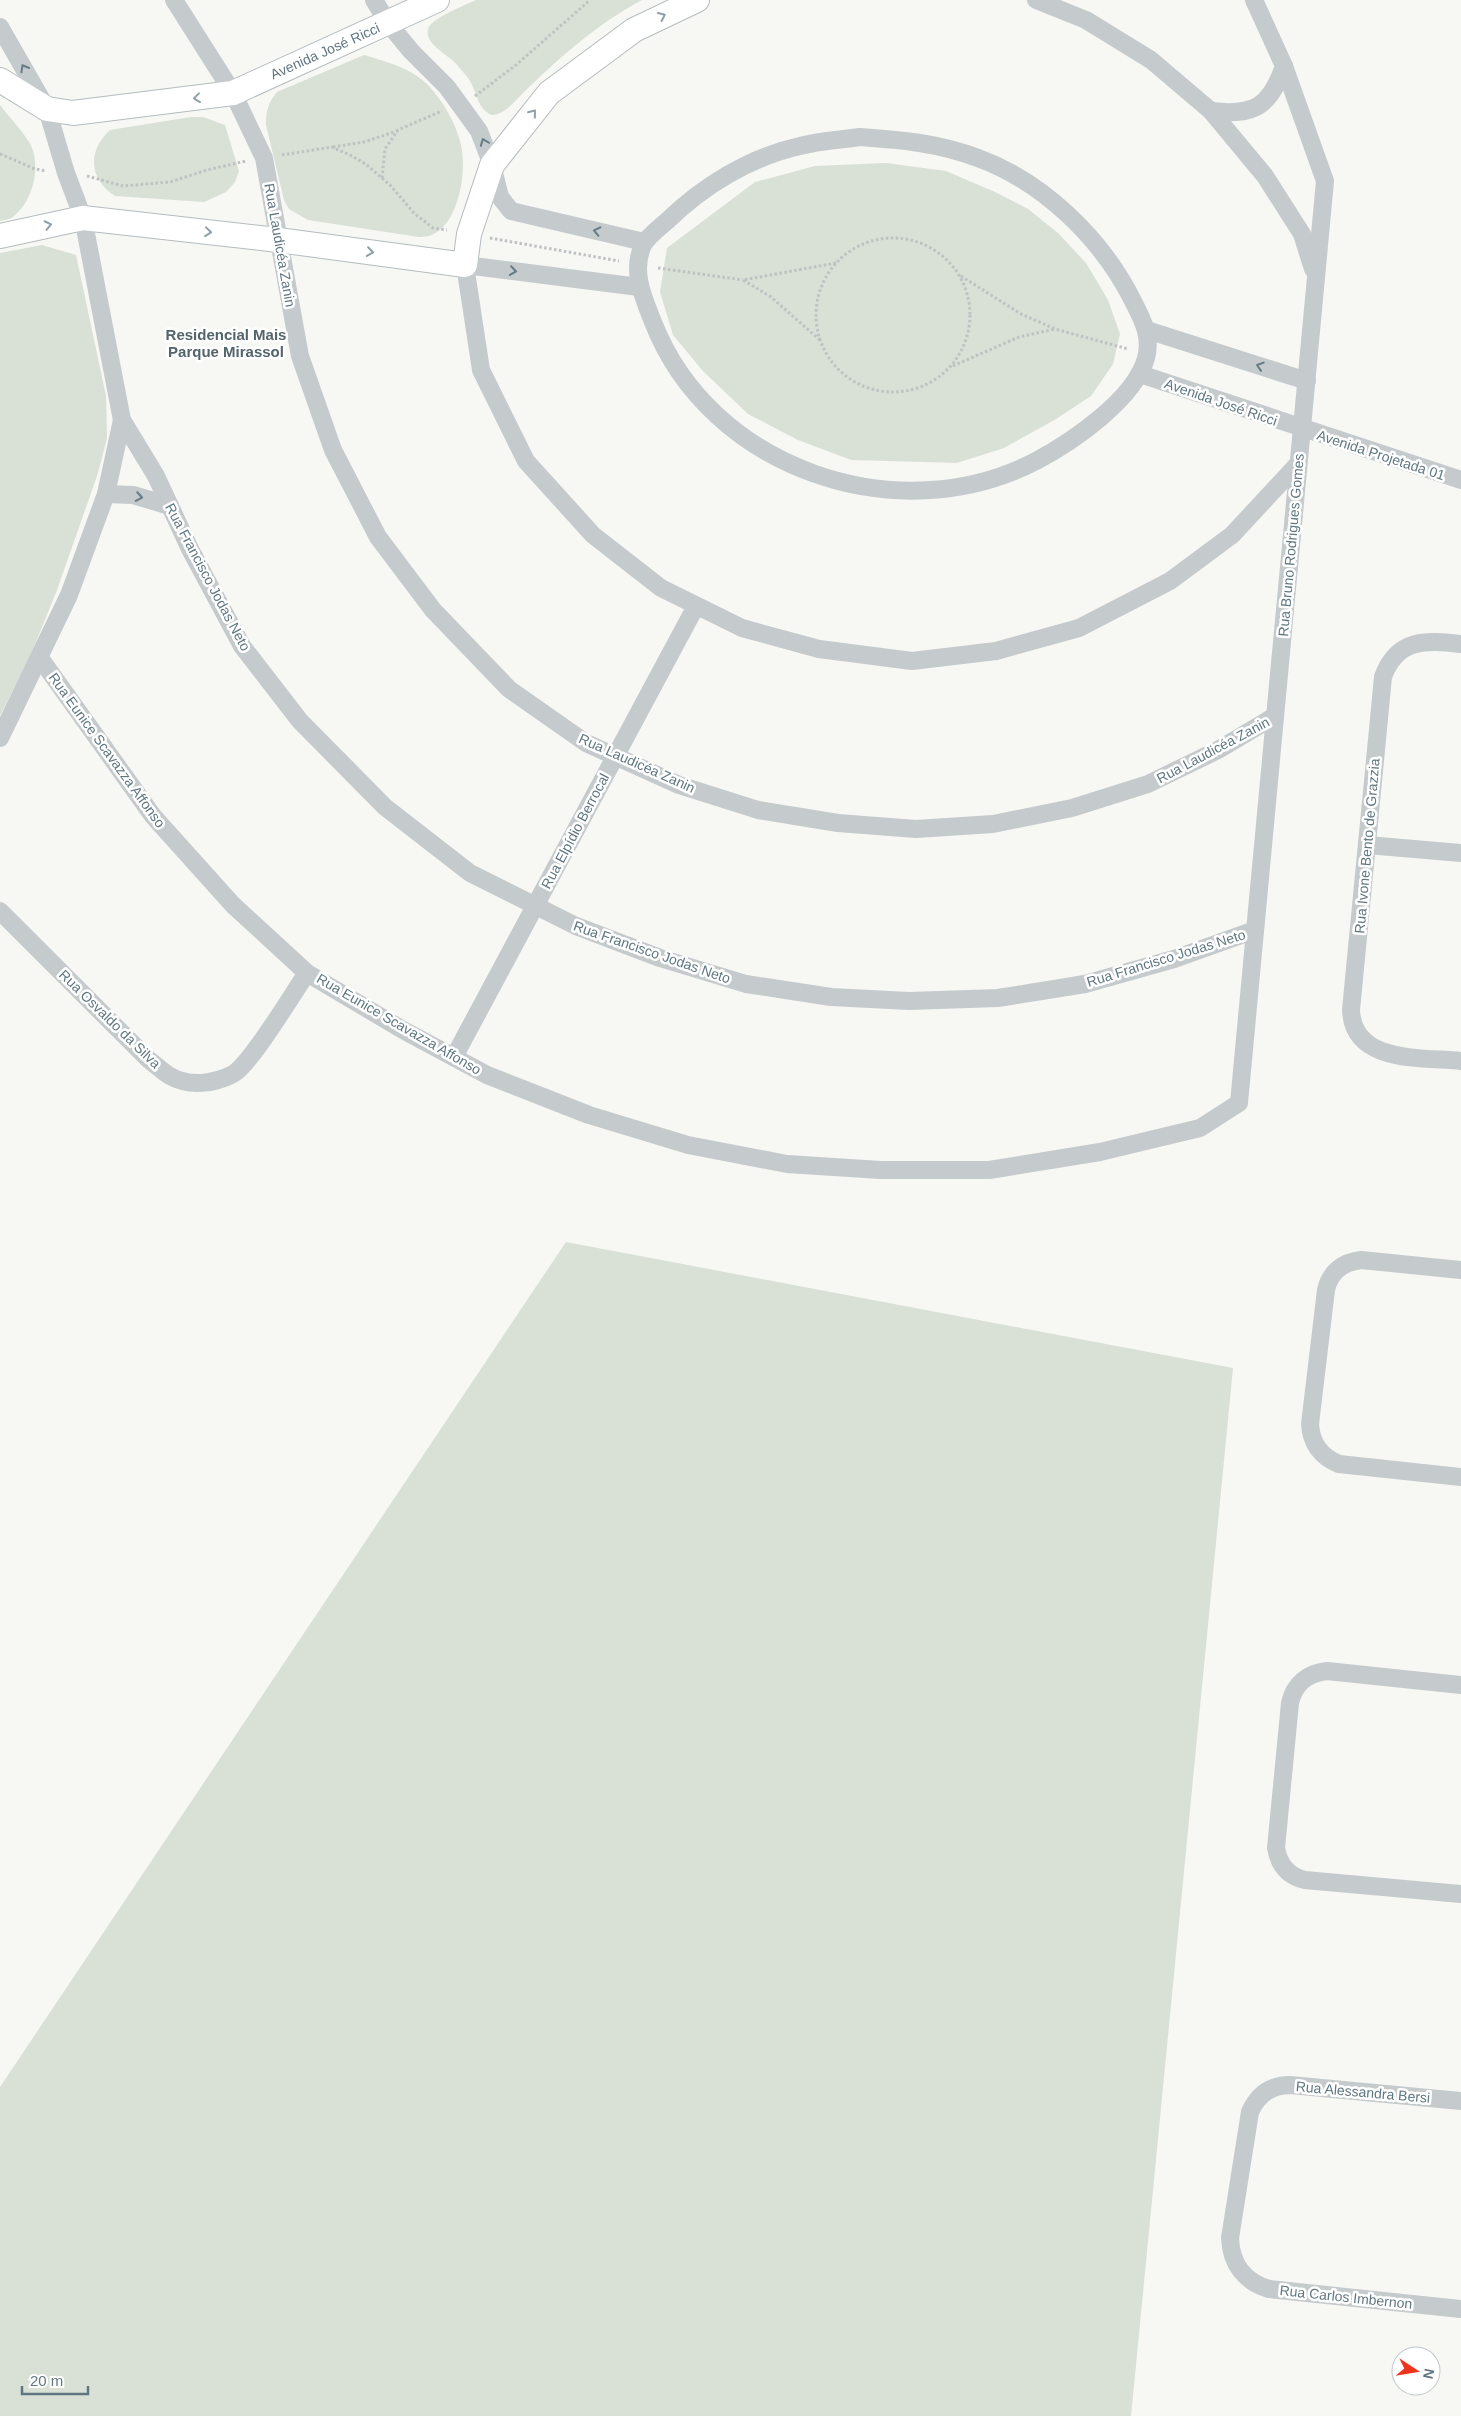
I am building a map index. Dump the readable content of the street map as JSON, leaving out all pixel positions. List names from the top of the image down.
{
  "streets": {
    "street": [
      "Avenida José Ricci",
      "Rua Laudicéa Zanin",
      "Avenida Projetada 01",
      "Rua Bruno Rodrigues Gomes",
      "Rua Francisco Jodas Neto",
      "Rua Eunice Scavazza Affonso",
      "Rua Elpídio Berrocal",
      "Rua Ivone Bento de Grazzia",
      "Rua Osvaldo da Silva",
      "Rua Alessandra Bersi",
      "Rua Carlos Imbernon"
    ]
  },
  "crossings": [
    ["Avenida José Ricci", "Rua Laudicéa Zanin"],
    ["Avenida José Ricci", "Avenida Projetada 01"],
    ["Avenida José Ricci", "Rua Bruno Rodrigues Gomes"],
    ["Avenida José Ricci", "Rua Francisco Jodas Neto"],
    ["Rua Laudicéa Zanin", "Rua Bruno Rodrigues Gomes"],
    ["Rua Laudicéa Zanin", "Rua Elpídio Berrocal"],
    ["Avenida Projetada 01", "Rua Bruno Rodrigues Gomes"],
    ["Rua Bruno Rodrigues Gomes", "Rua Francisco Jodas Neto"],
    ["Rua Bruno Rodrigues Gomes", "Rua Eunice Scavazza Affonso"],
    ["Rua Francisco Jodas Neto", "Rua Elpídio Berrocal"],
    ["Rua Eunice Scavazza Affonso", "Rua Elpídio Berrocal"],
    ["Rua Eunice Scavazza Affonso", "Rua Osvaldo da Silva"],
    ["Rua Alessandra Bersi", "Rua Carlos Imbernon"]
  ],
  "districts": ["Residencial Mais Parque Mirassol"],
  "scale_bar": "20 m",
  "north": "right"
}
